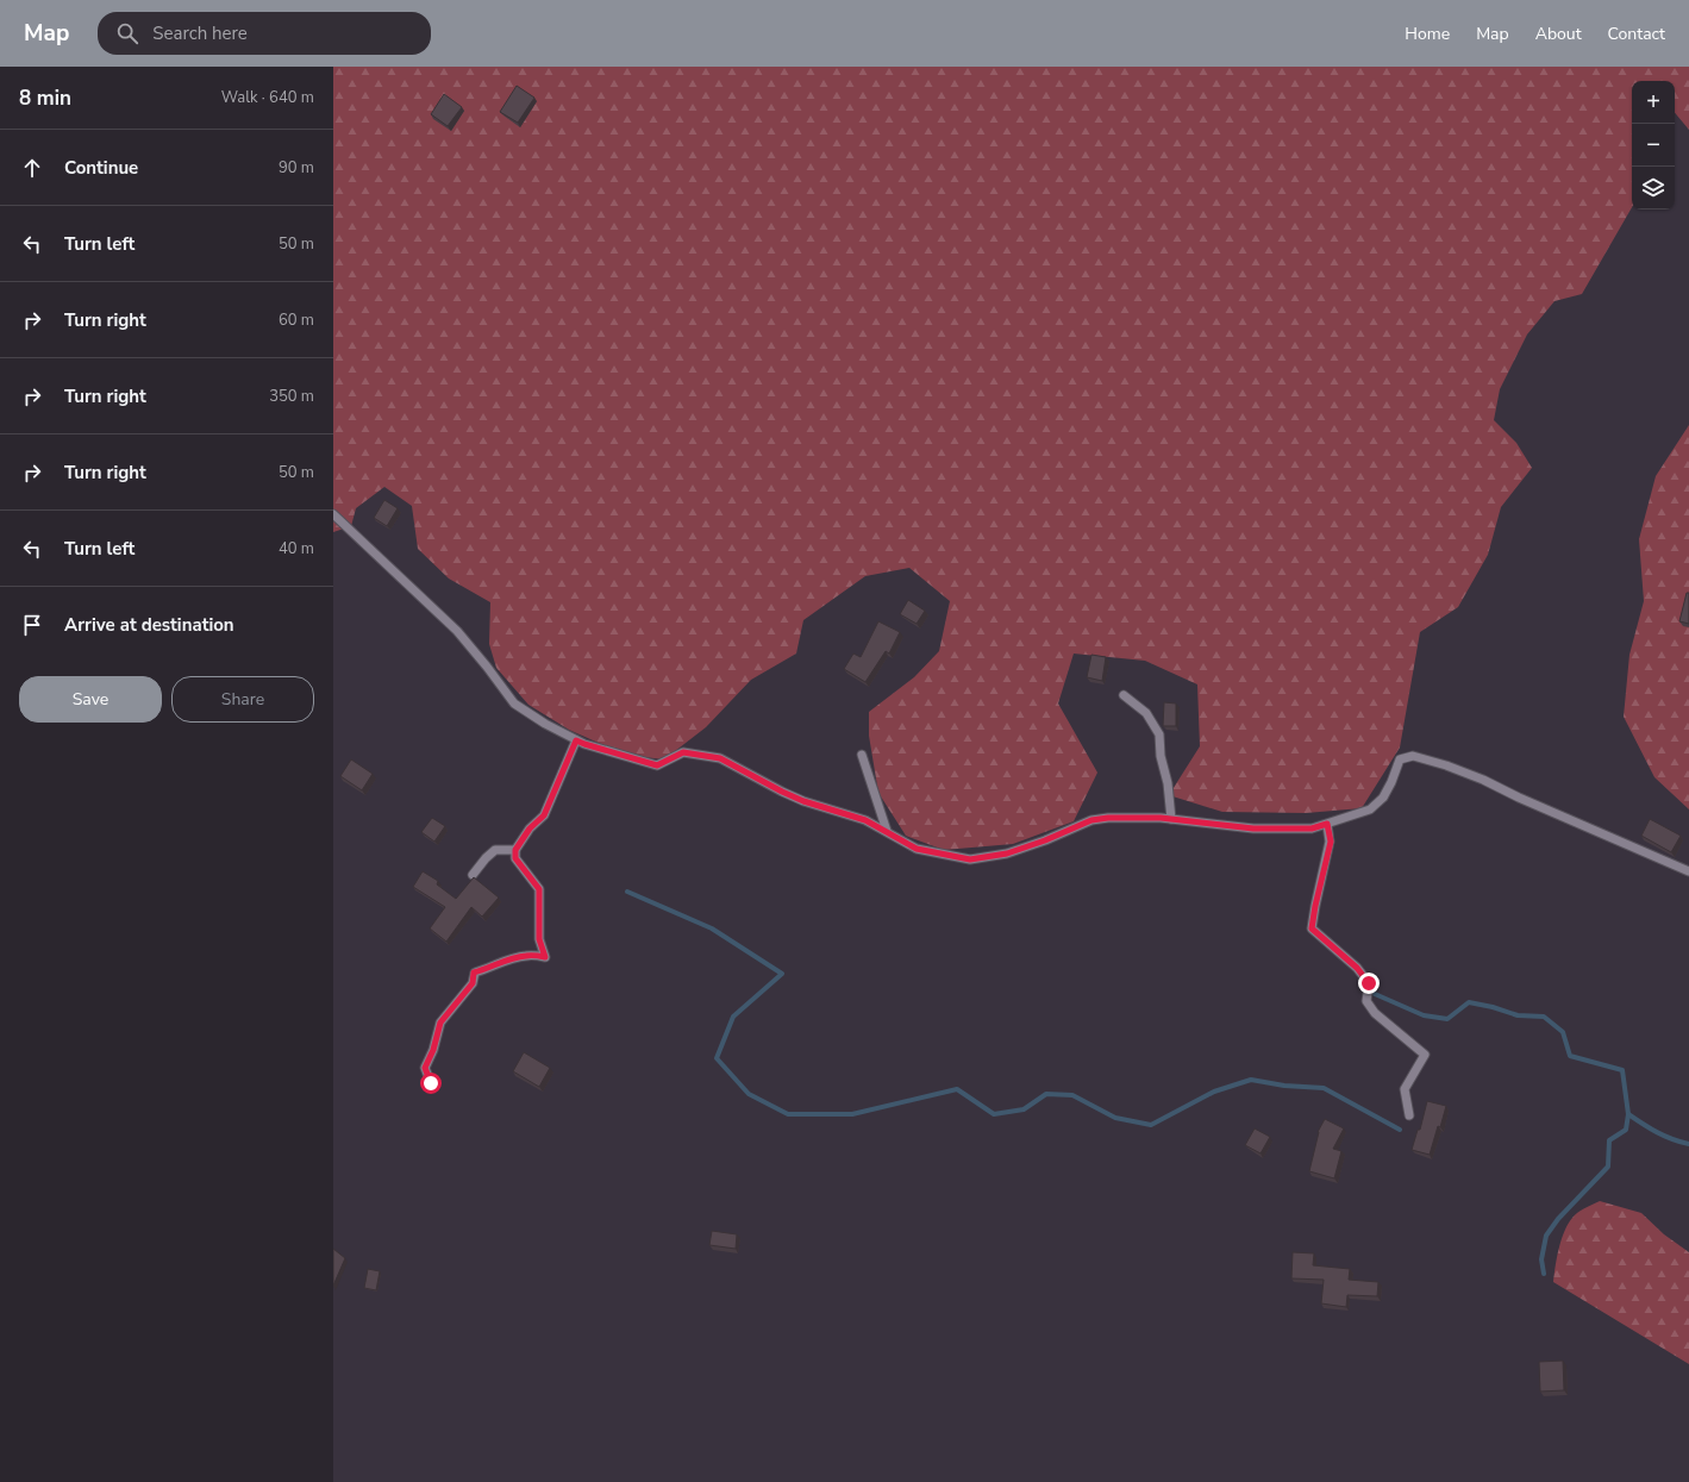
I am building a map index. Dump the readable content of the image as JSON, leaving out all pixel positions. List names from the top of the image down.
{
  "page": {
    "header": "Map",
    "search": "Search here",
    "nav": [
      "Home",
      "Map",
      "About",
      "Contact"
    ],
    "heading": ["8 min", "Walk · 640 m"],
    "map_buttons": ["+", "−"],
    "list": [
      ["Continue", "90 m"],
      ["Turn left", "50 m"],
      ["Turn right", "60 m"],
      ["Turn right", "350 m"],
      ["Turn right", "50 m"],
      ["Turn left", "40 m"],
      "Arrive at destination"
    ],
    "buttons": ["Save", "Share"]
  }
}
